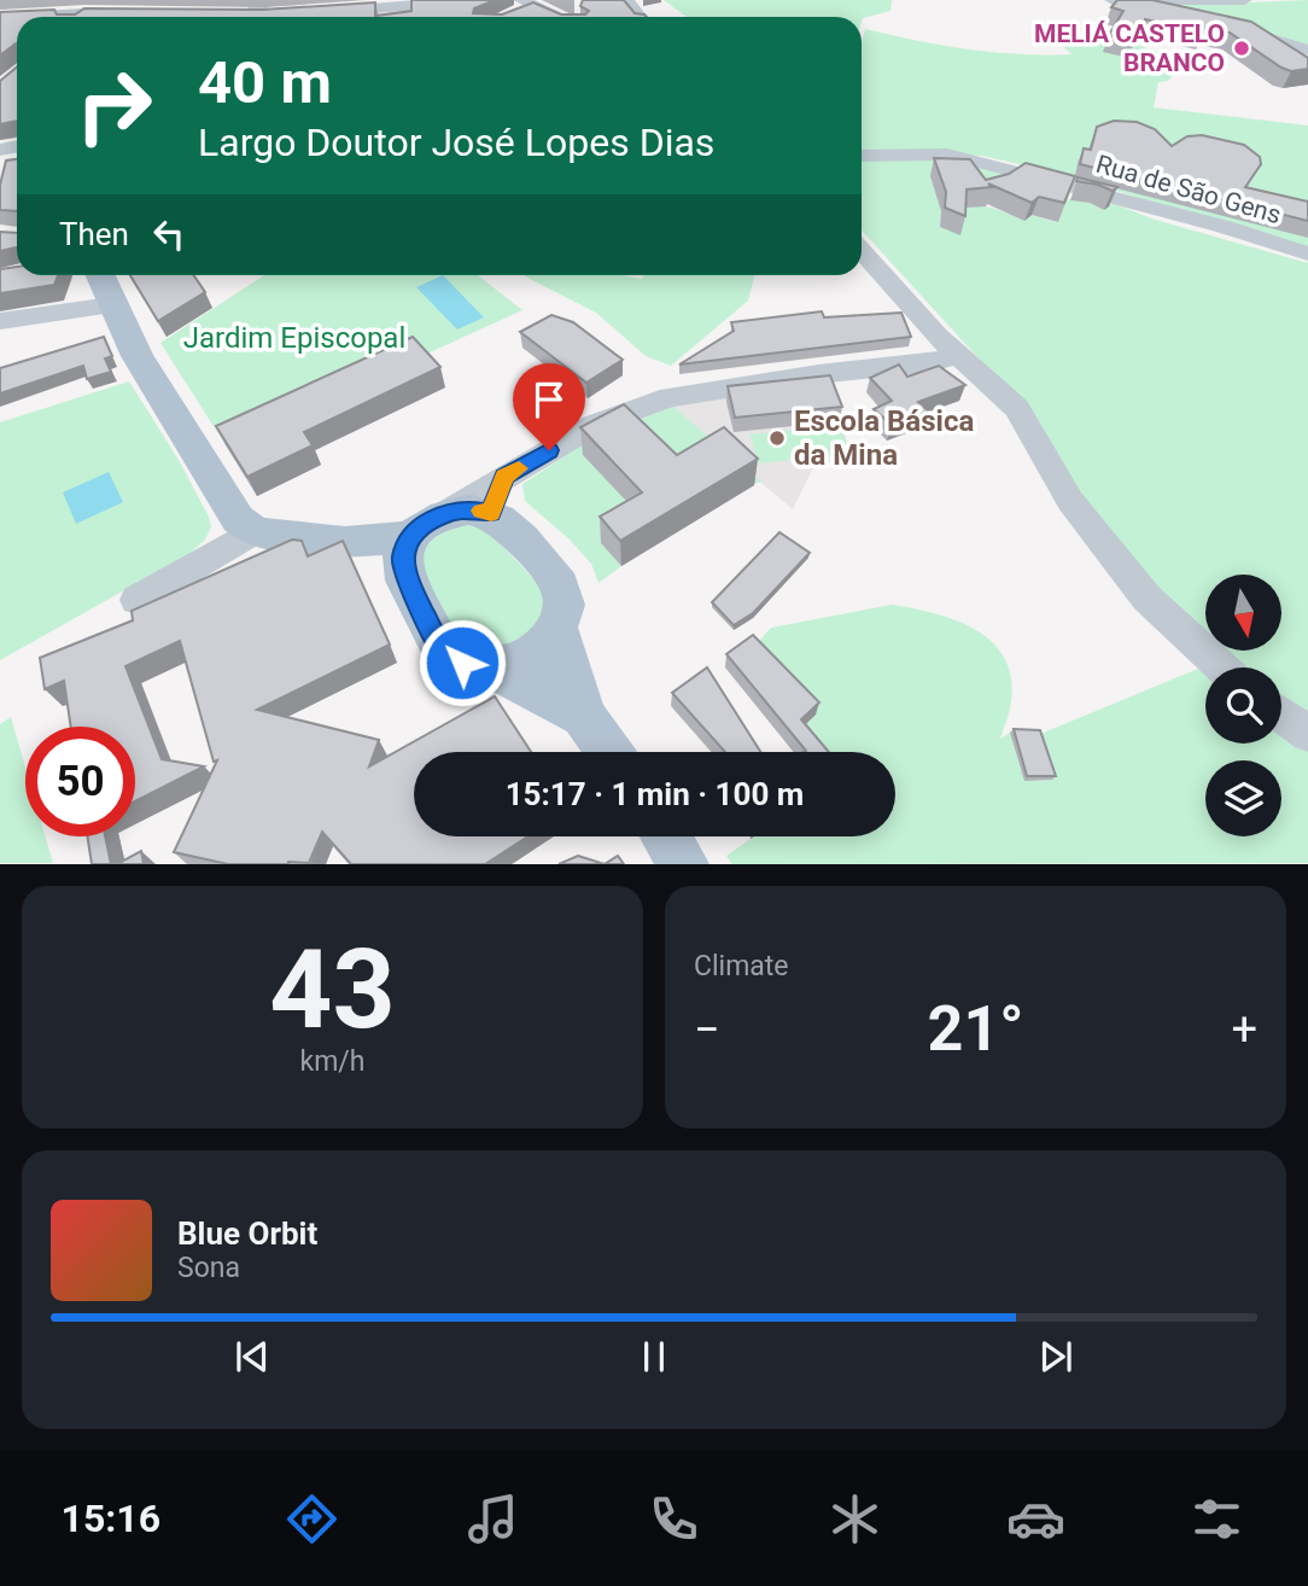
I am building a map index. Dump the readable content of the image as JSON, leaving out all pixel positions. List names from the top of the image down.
{
  "streets": {
    "street": ["Rua de São Gens"]
  },
  "parks": ["Jardim Episcopal"],
  "places": ["MELIÁ CASTELO BRANCO", "Escola Básica da Mina"],
  "north": "bottom",
  "page": {
    "turn": ["40 m", "Largo Doutor José Lopes Dias"],
    "then": "Then",
    "limit": "50",
    "trip": "15:17 · 1 min · 100 m",
    "tile": [
      ["43", "km/h"],
      "Climate"
    ],
    "heat": ["−", "21°", "+"],
    "song": ["Blue Orbit", "Sona"],
    "tabs": "15:16"
  }
}
